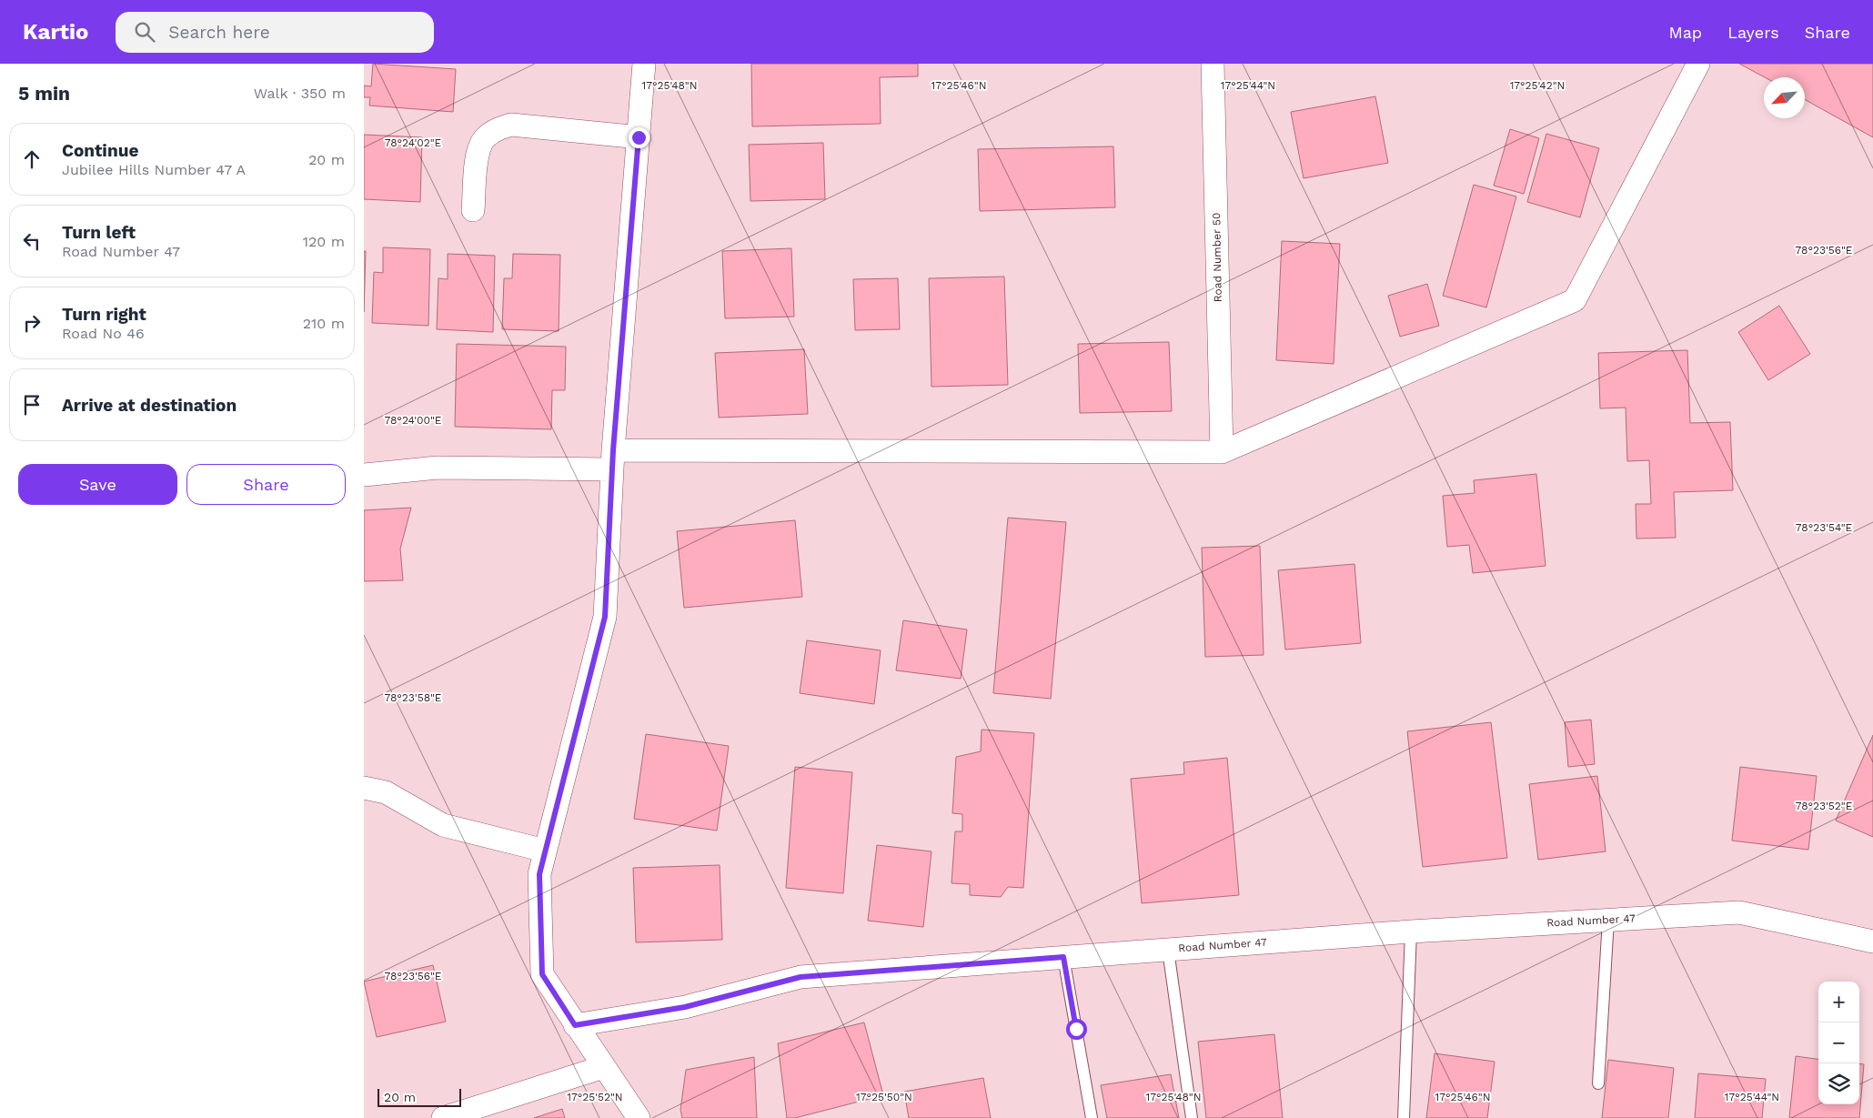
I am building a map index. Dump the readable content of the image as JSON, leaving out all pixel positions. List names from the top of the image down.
{
  "streets": {
    "street": ["Road Number 50", "Road Number 47"]
  },
  "scale_bar": "20 m",
  "north": "bottom left",
  "page": {
    "header": "Kartio",
    "search": "Search here",
    "nav": ["Map", "Layers", "Share"],
    "heading": ["5 min", "Walk · 350 m"],
    "list": [
      ["Continue", "Jubilee Hills Number 47 A", "20 m"],
      ["Turn left", "Road Number 47", "120 m"],
      ["Turn right", "Road No 46", "210 m"],
      "Arrive at destination"
    ],
    "buttons": ["Save", "Share"],
    "map_buttons": ["+", "−"],
    "scale": "20 m"
  },
  "coordinates": [
    "17°25'48\"N",
    "17°25'44\"N",
    "17°25'42\"N",
    "17°25'46\"N",
    "78°24'02\"E",
    "78°23'56\"E",
    "78°24'00\"E",
    "78°23'54\"E",
    "78°23'58\"E",
    "78°23'52\"E",
    "17°25'52\"N",
    "17°25'50\"N"
  ]
}
